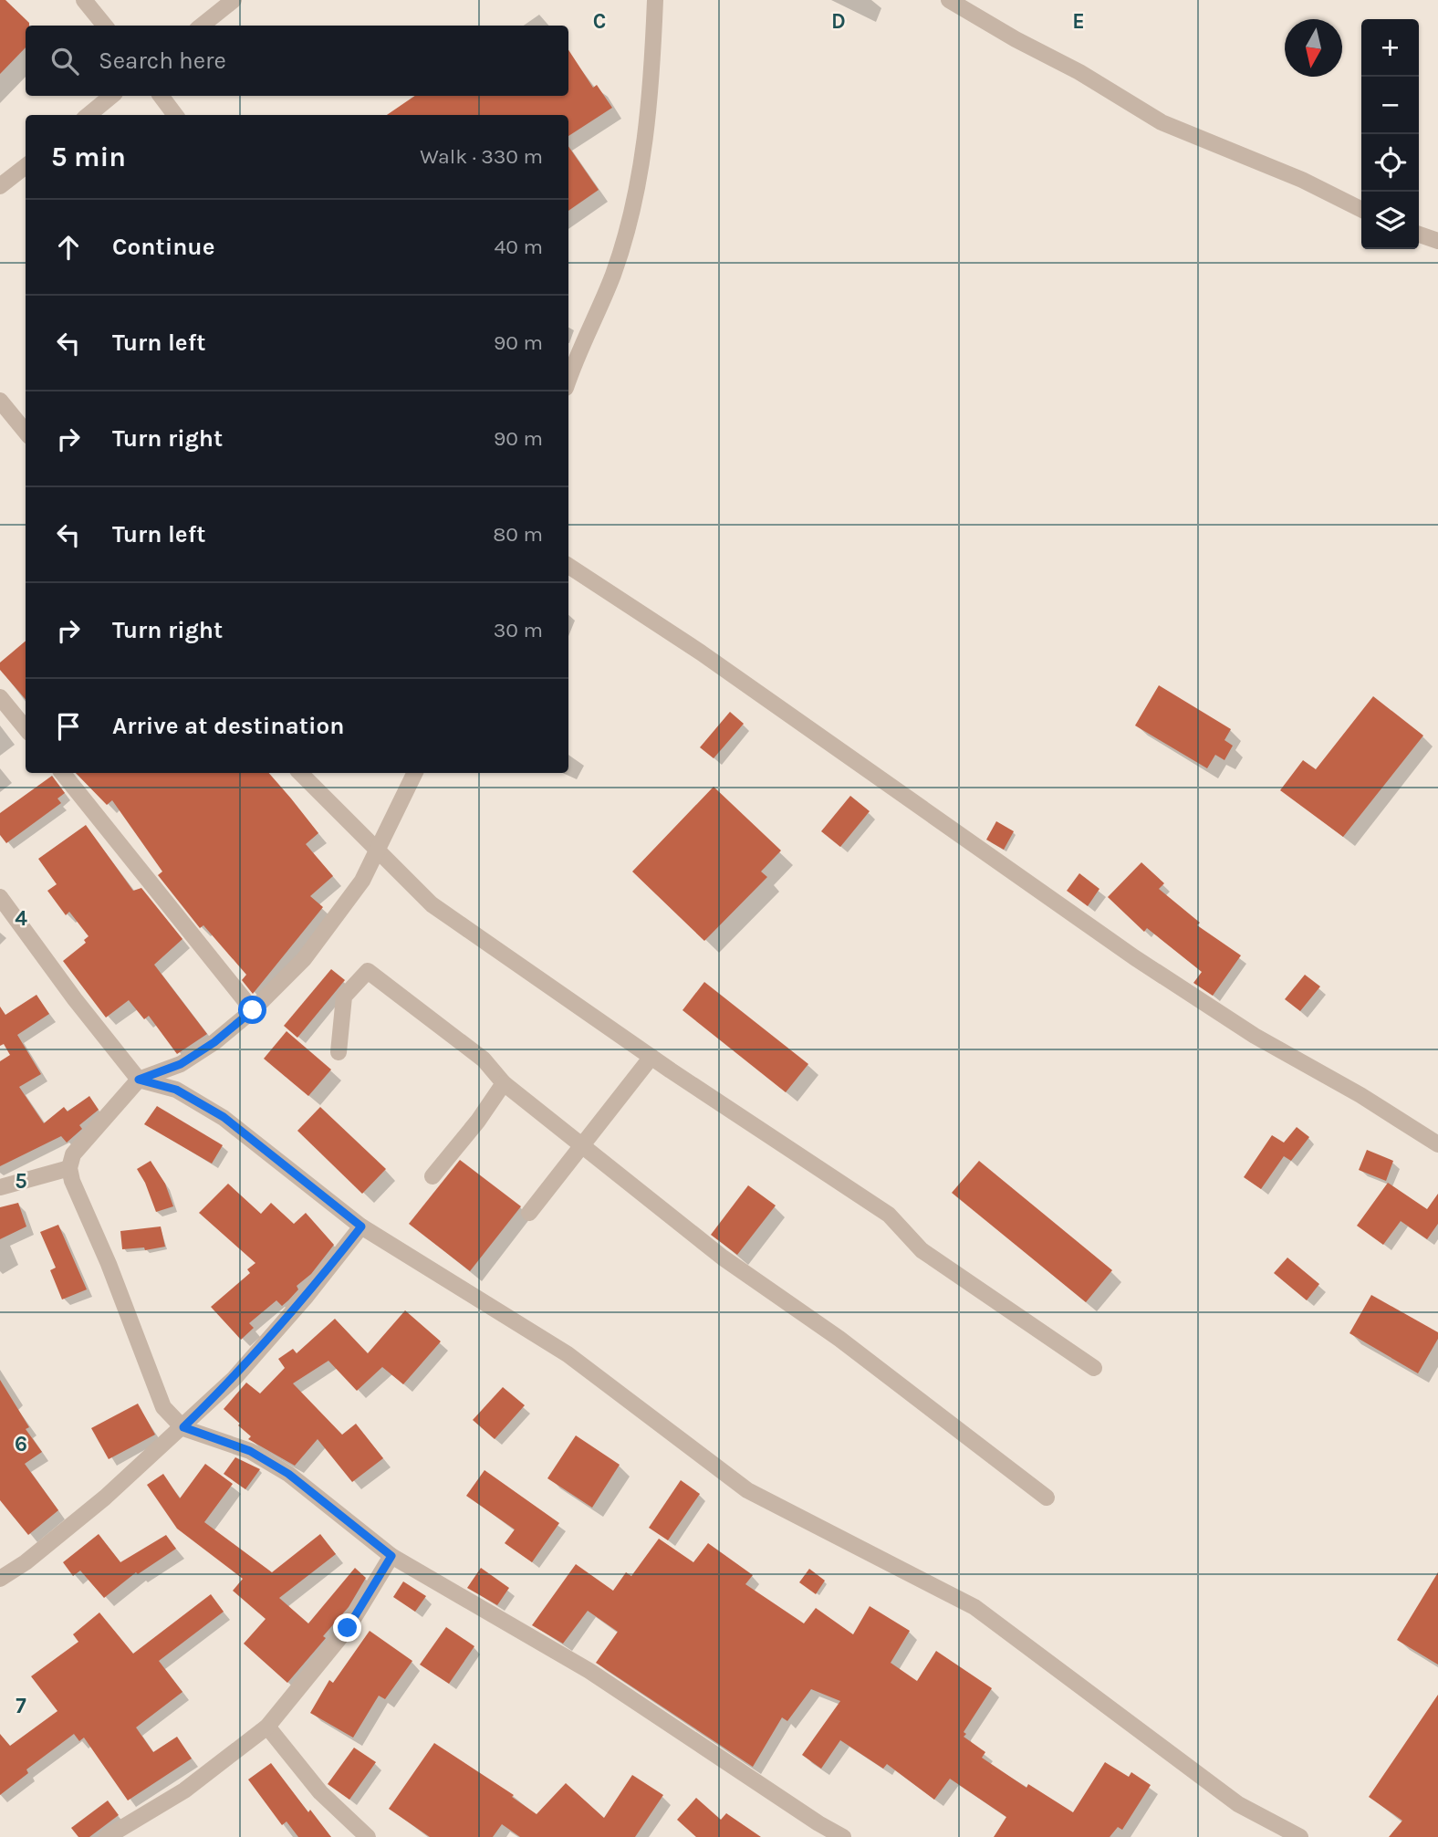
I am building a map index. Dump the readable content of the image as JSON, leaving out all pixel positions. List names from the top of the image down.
{
  "north": "bottom",
  "page": {
    "map_buttons": ["+", "−"],
    "search": "Search here",
    "heading": ["5 min", "Walk · 330 m"],
    "list": [
      ["Continue", "40 m"],
      ["Turn left", "90 m"],
      ["Turn right", "90 m"],
      ["Turn left", "80 m"],
      ["Turn right", "30 m"],
      "Arrive at destination"
    ]
  },
  "grid": {
    "columns": ["C", "D", "E"],
    "rows": [
      "4",
      "5",
      "6",
      "7"
    ]
  }
}
